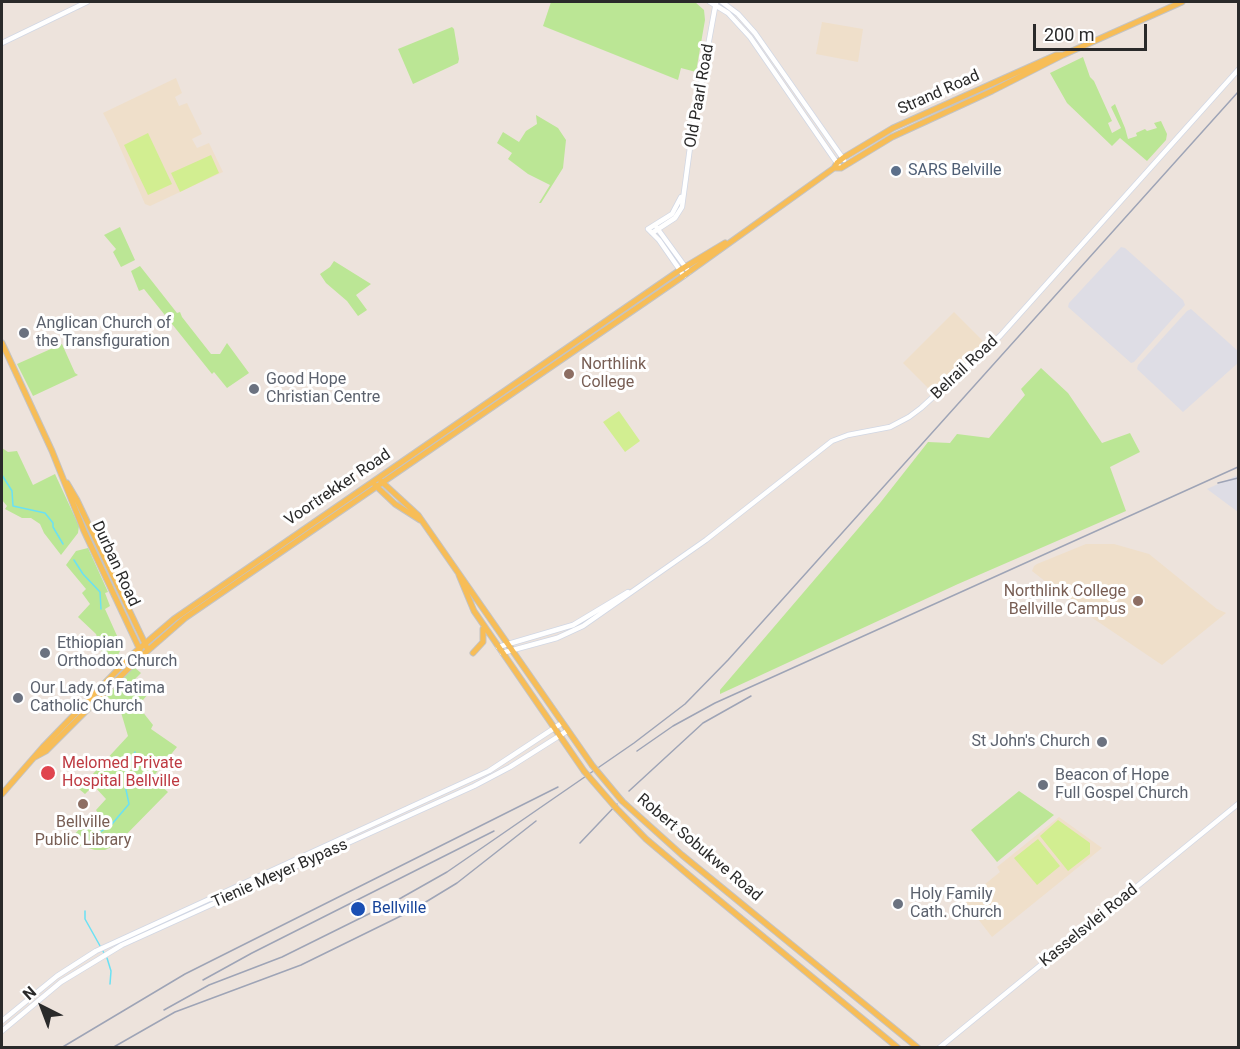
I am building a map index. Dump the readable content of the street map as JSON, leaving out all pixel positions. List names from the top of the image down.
{
  "streets": {
    "main road": [
      "Strand Road",
      "Old Paarl Road",
      "Belrail Road",
      "Voortrekker Road",
      "Durban Road",
      "Robert Sobukwe Road",
      "Tienie Meyer Bypass",
      "Kasselsvlei Road"
    ]
  },
  "crossings": [
    ["Strand Road", "Voortrekker Road"],
    ["Belrail Road", "Robert Sobukwe Road"],
    ["Voortrekker Road", "Durban Road"],
    ["Voortrekker Road", "Robert Sobukwe Road"],
    ["Robert Sobukwe Road", "Tienie Meyer Bypass"]
  ],
  "places": [
    "SARS Belville",
    "Anglican Church of the Transfiguration",
    "Northlink College",
    "Good Hope Christian Centre",
    "Northlink College Bellville Campus",
    "Ethiopian Orthodox Church",
    "Our Lady of Fatima Catholic Church",
    "St John's Church",
    "Melomed Private Hospital Bellville",
    "Beacon of Hope Full Gospel Church",
    "Bellville Public Library",
    "Holy Family Cath. Church",
    "Bellville"
  ],
  "scale_bar": "200 m",
  "north": "top left"
}
